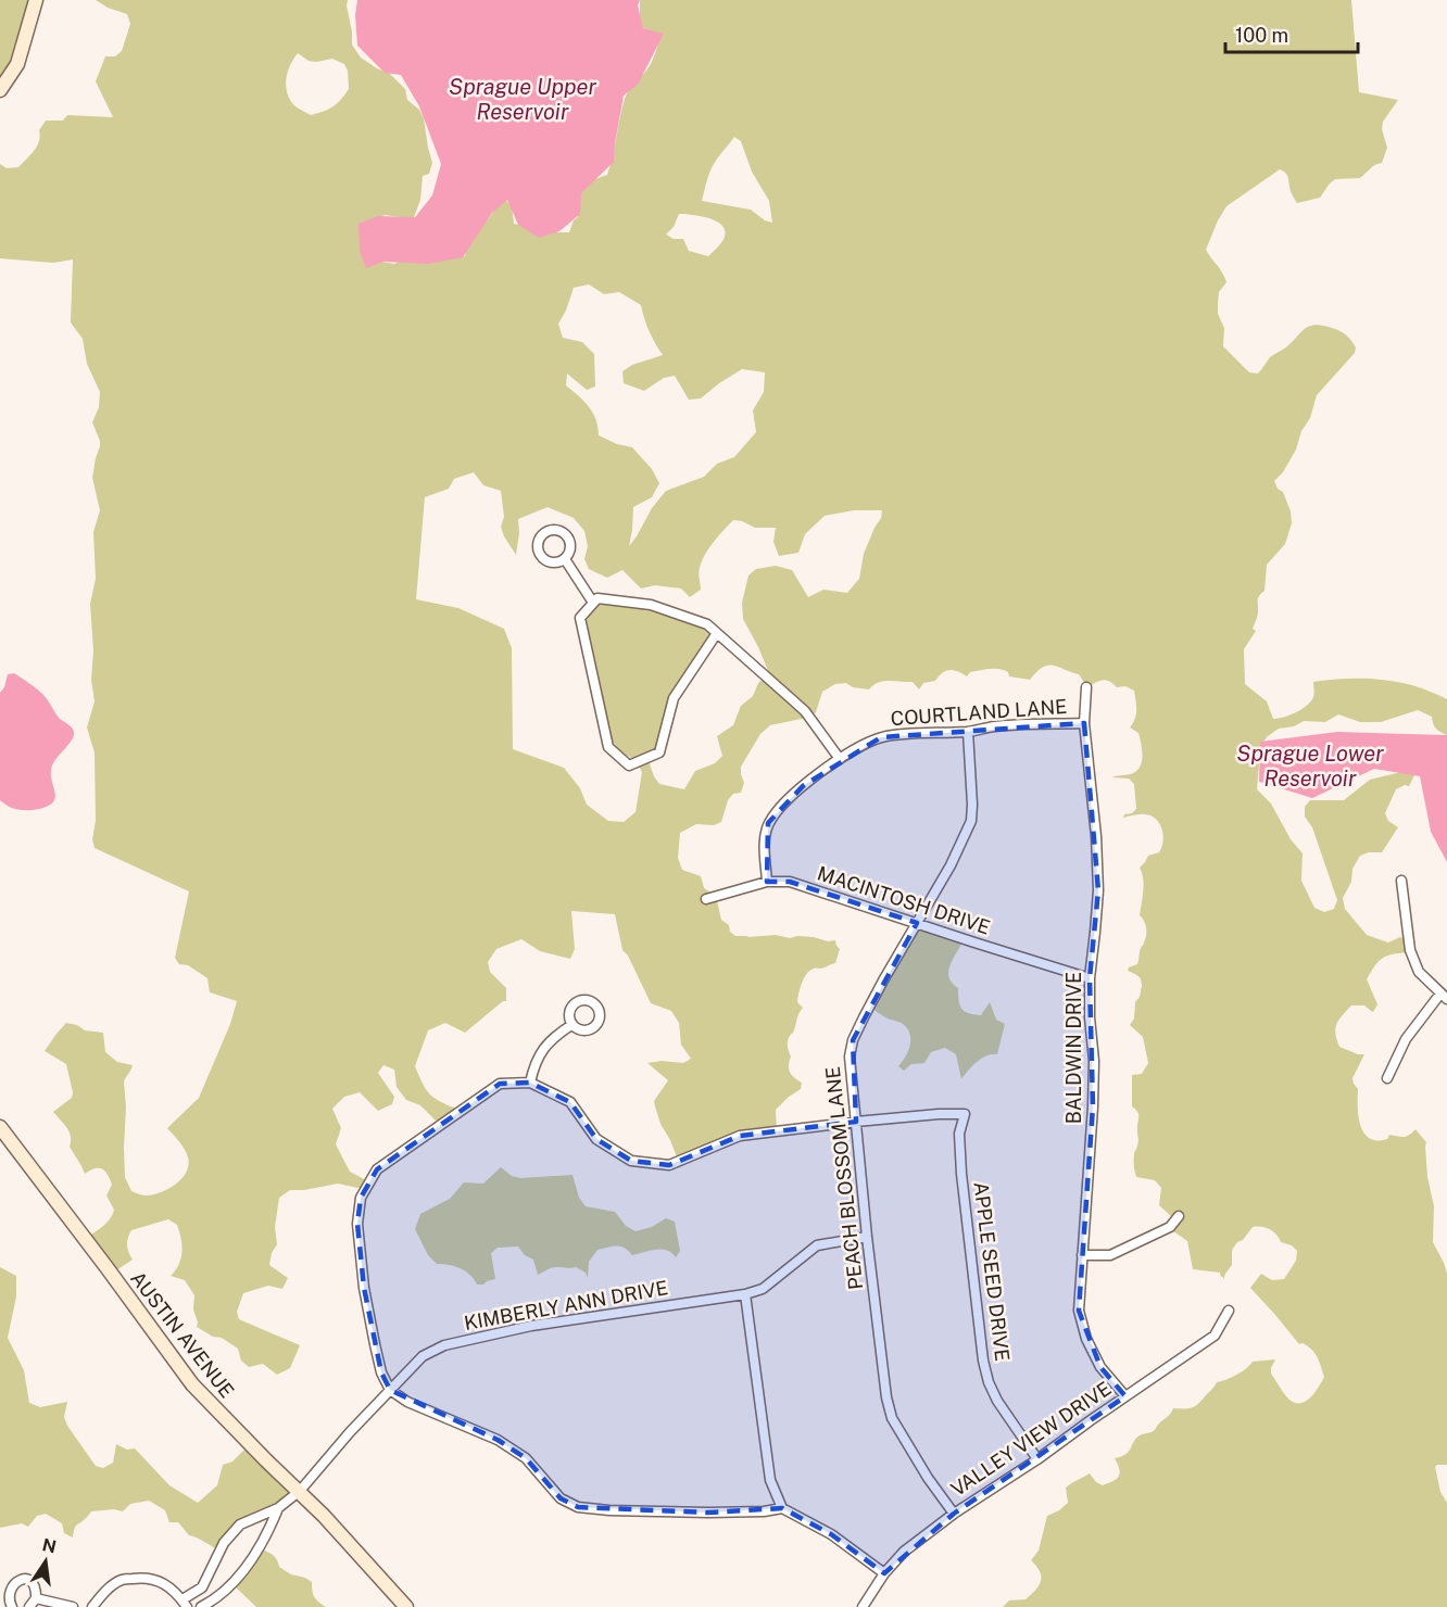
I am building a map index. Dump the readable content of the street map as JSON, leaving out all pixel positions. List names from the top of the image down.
{
  "streets": {
    "street": [
      "COURTLAND LANE",
      "MACINTOSH DRIVE",
      "BALDWIN DRIVE",
      "PEACH BLOSSOM LANE",
      "APPLE SEED DRIVE",
      "KIMBERLY ANN DRIVE",
      "AUSTIN AVENUE",
      "VALLEY VIEW DRIVE"
    ]
  },
  "crossings": [
    ["COURTLAND LANE", "MACINTOSH DRIVE"],
    ["COURTLAND LANE", "BALDWIN DRIVE"],
    ["COURTLAND LANE", "PEACH BLOSSOM LANE"],
    ["MACINTOSH DRIVE", "BALDWIN DRIVE"],
    ["MACINTOSH DRIVE", "PEACH BLOSSOM LANE"],
    ["BALDWIN DRIVE", "VALLEY VIEW DRIVE"],
    ["PEACH BLOSSOM LANE", "APPLE SEED DRIVE"],
    ["PEACH BLOSSOM LANE", "KIMBERLY ANN DRIVE"],
    ["PEACH BLOSSOM LANE", "VALLEY VIEW DRIVE"],
    ["APPLE SEED DRIVE", "VALLEY VIEW DRIVE"],
    ["KIMBERLY ANN DRIVE", "AUSTIN AVENUE"]
  ],
  "water": ["Sprague Upper Reservoir", "Sprague Lower Reservoir"],
  "scale_bar": "100 m",
  "north": "top"
}
